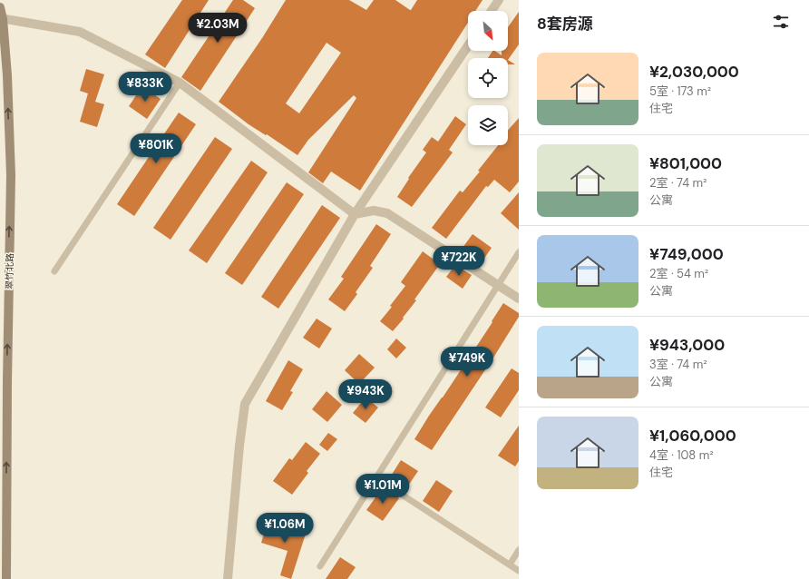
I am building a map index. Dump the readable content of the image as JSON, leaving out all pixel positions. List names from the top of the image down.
{
  "streets": {
    "main road": ["翠竹北路"]
  },
  "one_way": ["翠竹北路"],
  "north": "bottom right",
  "page": {
    "heading": "8套房源",
    "price": [
      "¥2.03M",
      "¥833K",
      "¥801K",
      "¥722K",
      "¥749K",
      "¥943K",
      "¥1.01M",
      "¥1.06M"
    ],
    "list": [
      {
        "name": "¥2,030,000",
        "note": "5室 · 173 m² · 住宅"
      },
      {
        "name": "¥801,000",
        "note": "2室 · 74 m² · 公寓"
      },
      {
        "name": "¥749,000",
        "note": "2室 · 54 m² · 公寓"
      },
      {
        "name": "¥943,000",
        "note": "3室 · 74 m² · 公寓"
      },
      {
        "name": "¥1,060,000",
        "note": "4室 · 108 m² · 住宅"
      }
    ]
  }
}
